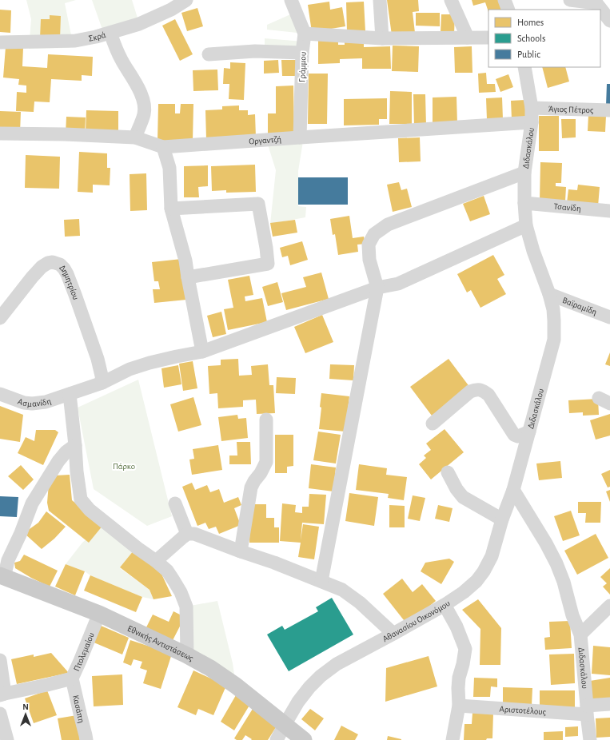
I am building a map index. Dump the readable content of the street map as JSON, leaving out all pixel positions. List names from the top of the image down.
{
  "streets": {
    "main road": ["Εθνικής Αντιστάσεως"],
    "street": [
      "Σκρά",
      "Γράμμου",
      "Άγιος Πέτρος",
      "Οργαντζή",
      "Διδασκάλου",
      "Τσανίδη",
      "Δημητρίου",
      "Βαϊραμίδη",
      "Ασμανίδη",
      "Αθανασίου Οικονόμου",
      "Πτολεμαίου",
      "Κασάπη",
      "Αριστοτέλους"
    ]
  },
  "crossings": [
    ["Γράμμου", "Οργαντζή"],
    ["Άγιος Πέτρος", "Διδασκάλου"],
    ["Οργαντζή", "Διδασκάλου"],
    ["Διδασκάλου", "Τσανίδη"],
    ["Διδασκάλου", "Βαϊραμίδη"],
    ["Διδασκάλου", "Ασμανίδη"],
    ["Διδασκάλου", "Αθανασίου Οικονόμου"],
    ["Διδασκάλου", "Αριστοτέλους"],
    ["Δημητρίου", "Ασμανίδη"],
    ["Αθανασίου Οικονόμου", "Εθνικής Αντιστάσεως"],
    ["Εθνικής Αντιστάσεως", "Πτολεμαίου"],
    ["Πτολεμαίου", "Κασάπη"]
  ],
  "parks": ["Πάρκο"],
  "legend": ["Homes", "Schools", "Public"],
  "north": "top"
}
